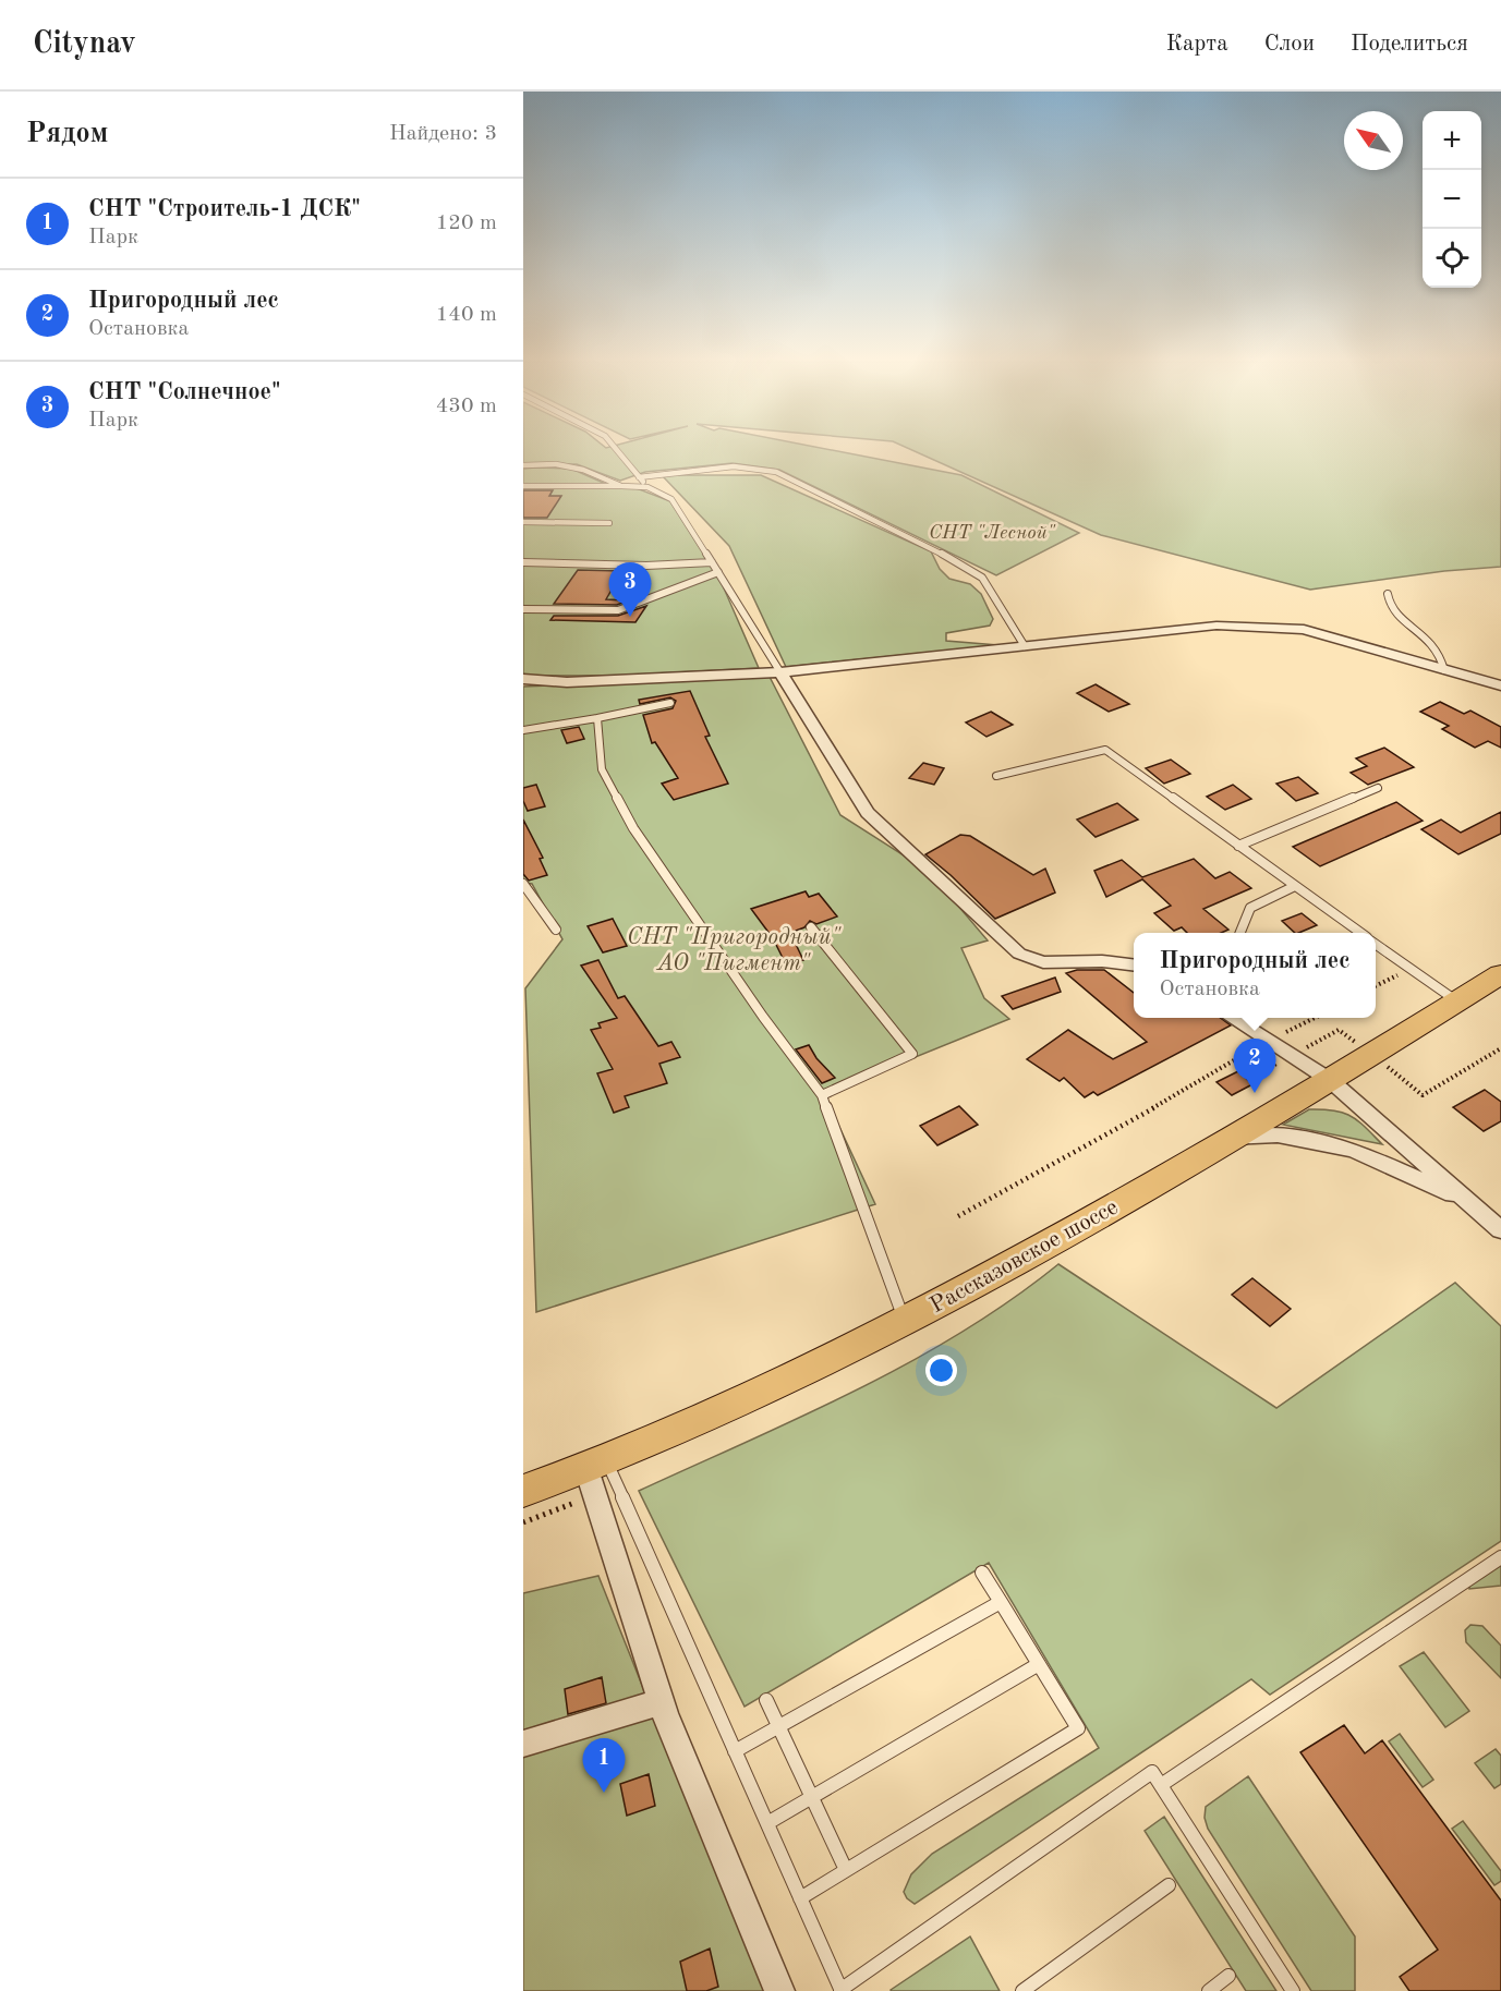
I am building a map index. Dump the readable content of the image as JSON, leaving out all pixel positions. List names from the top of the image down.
{
  "streets": {
    "main road": ["Рассказовское шоссе"]
  },
  "parks": ["СНТ \"Лесной\"", "СНТ \"Пригородный\" АО \"Пигмент\""],
  "north": "top left",
  "page": {
    "header": "Citynav",
    "nav": ["Карта", "Слои", "Поделиться"],
    "heading": ["Рядом", "Найдено: 3"],
    "map_buttons": ["+", "−"],
    "list": [
      {
        "mark": "1",
        "name": "СНТ \"Строитель-1 ДСК\"",
        "note": "Парк",
        "value": "120 m"
      },
      {
        "mark": "2",
        "name": "Пригородный лес",
        "note": "Остановка",
        "value": "140 m"
      },
      {
        "mark": "3",
        "name": "СНТ \"Солнечное\"",
        "note": "Парк",
        "value": "430 m"
      }
    ],
    "pins": ["3", "2", "1"],
    "popup": ["Пригородный лес", "Остановка"]
  }
}
